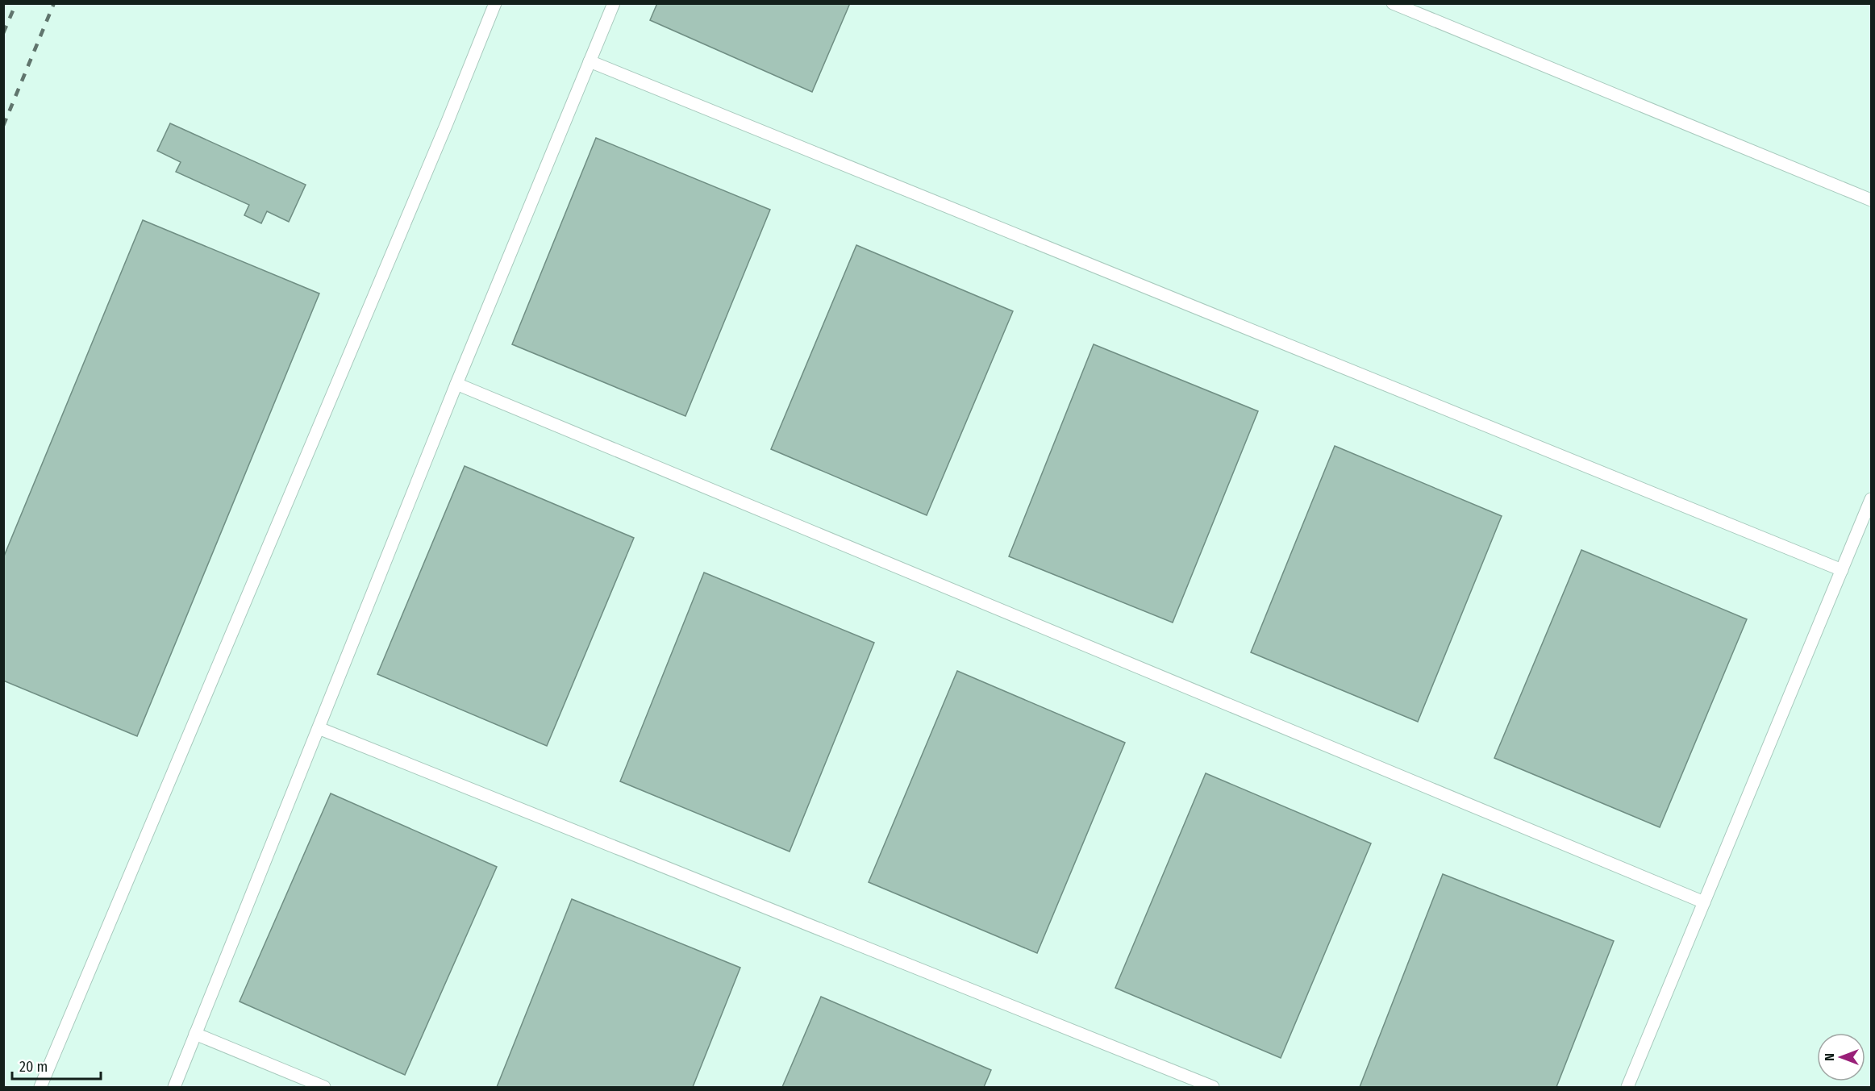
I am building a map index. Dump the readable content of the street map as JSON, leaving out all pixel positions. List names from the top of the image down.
{
  "scale_bar": "20 m",
  "north": "left"
}
